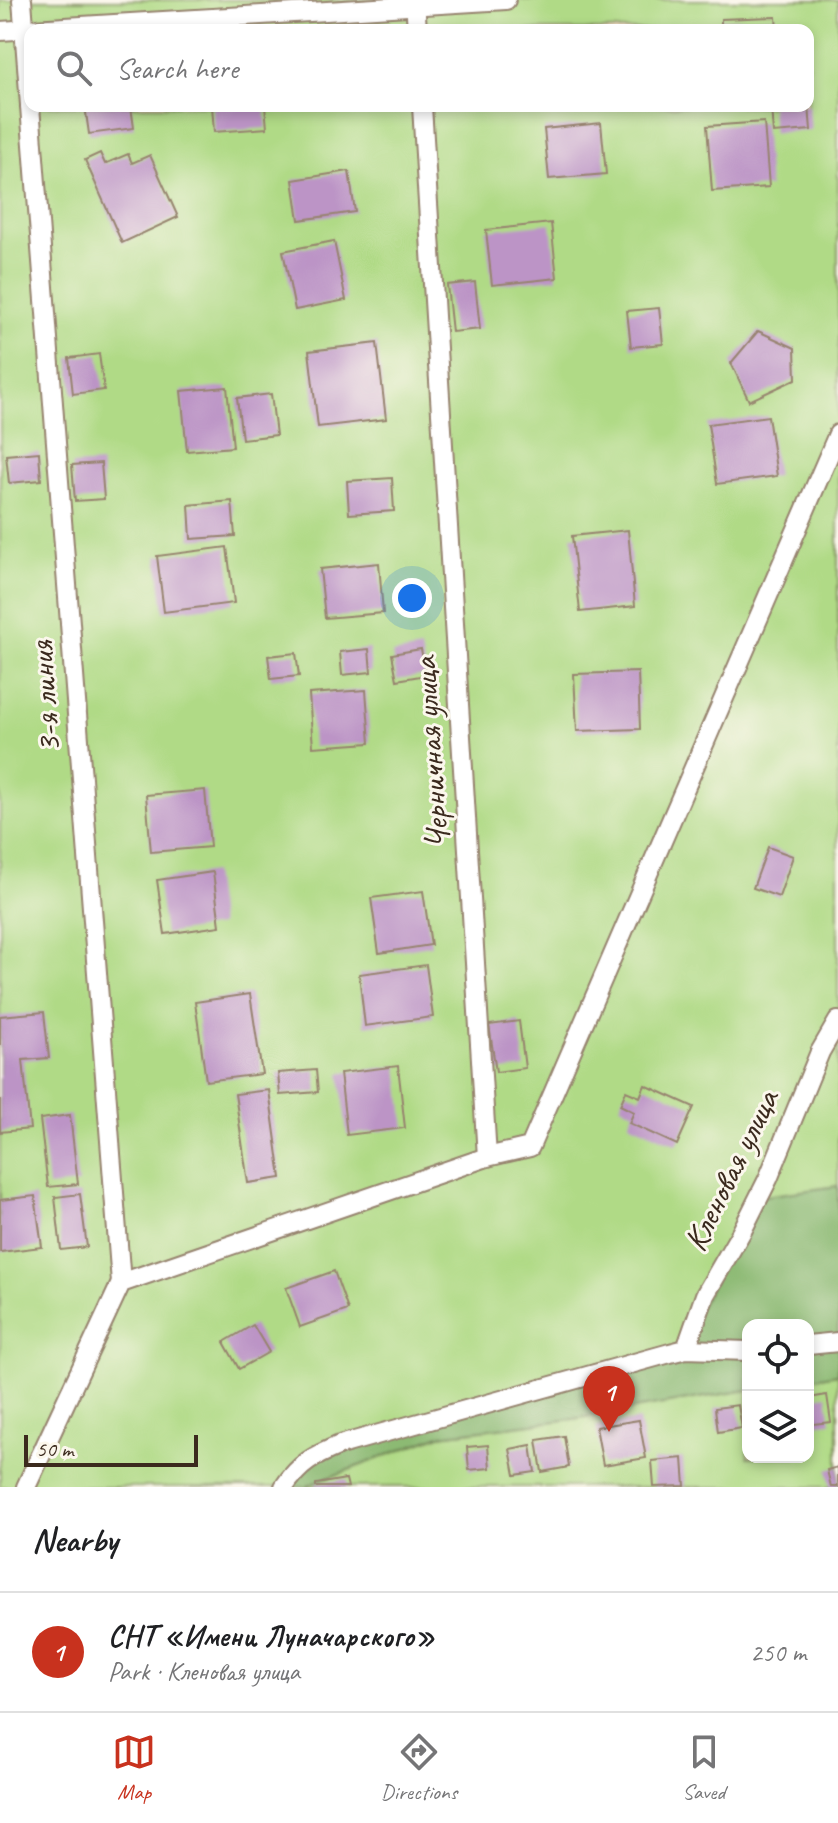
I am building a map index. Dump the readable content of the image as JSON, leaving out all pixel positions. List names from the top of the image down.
{
  "streets": {
    "street": ["3-я линия", "Черничная улица", "Кленовая улица"]
  },
  "scale_bar": "50 m",
  "page": {
    "search": "Search here",
    "pins": "1",
    "scale": "50 m",
    "heading": "Nearby",
    "list": [
      {
        "mark": "1",
        "name": "СНТ «Имени Луначарского»",
        "note": "Park · Кленовая улица",
        "value": "250 m"
      }
    ],
    "nav": ["Map", "Directions", "Saved"]
  }
}
